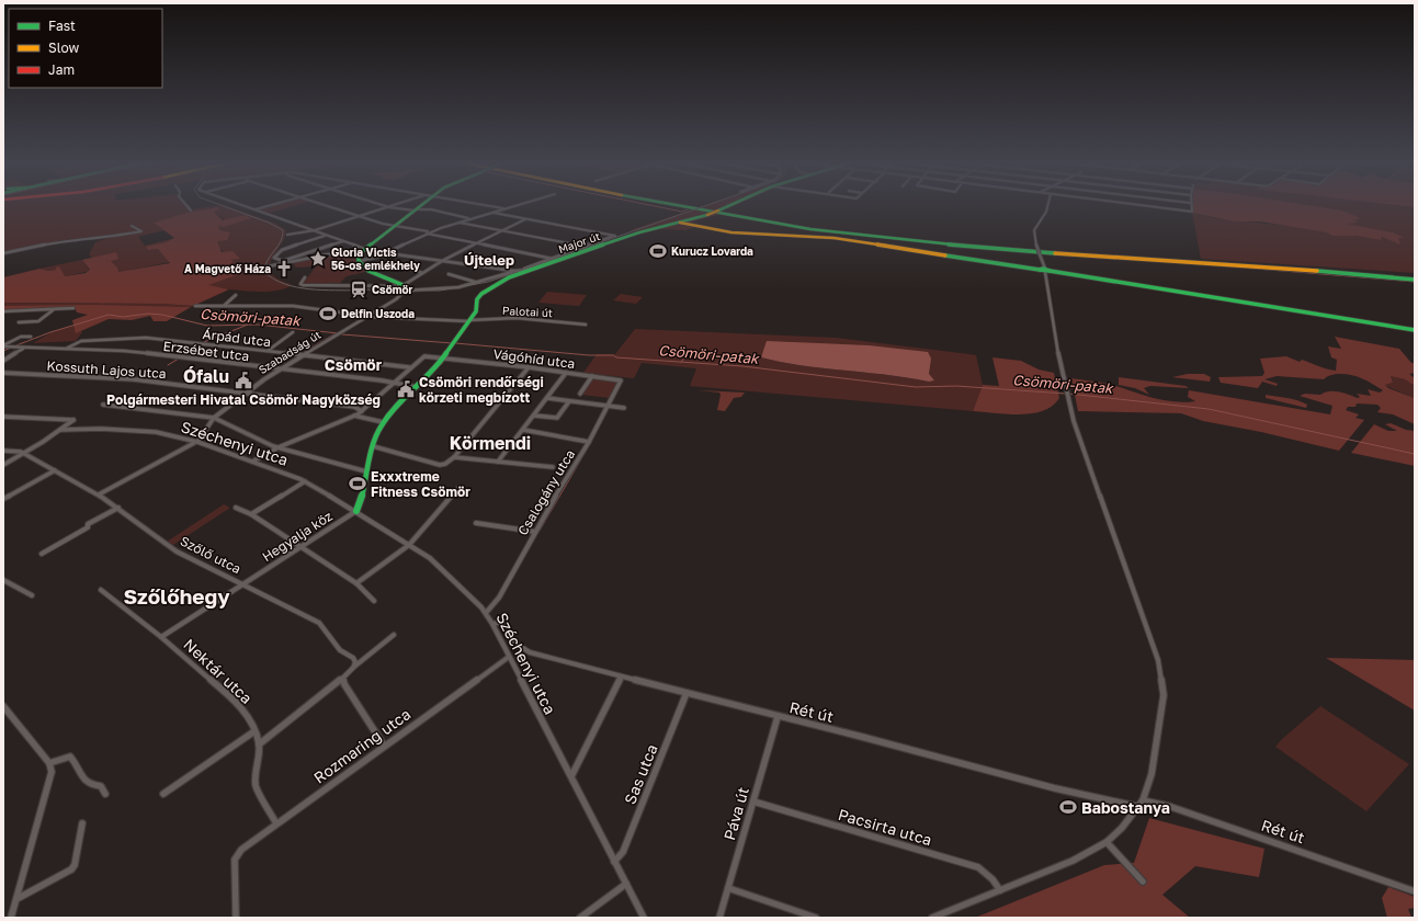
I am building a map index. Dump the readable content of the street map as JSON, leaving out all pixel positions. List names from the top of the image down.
{
  "streets": {
    "main road": ["Major út"],
    "street": [
      "Palotai út",
      "Árpád utca",
      "Erzsébet utca",
      "Szabadság út",
      "Vágóhíd utca",
      "Kossuth Lajos utca",
      "Széchenyi utca",
      "Csalogány utca",
      "Hegyalja köz",
      "Szőlő utca",
      "Nektár utca",
      "Rét út",
      "Rozmaring utca",
      "Sas utca",
      "Páva út",
      "Pacsirta utca"
    ]
  },
  "crossings": [
    ["Major út", "Palotai út"],
    ["Major út", "Erzsébet utca"],
    ["Major út", "Vágóhíd utca"],
    ["Palotai út", "Szabadság út"],
    ["Árpád utca", "Erzsébet utca"],
    ["Árpád utca", "Szabadság út"],
    ["Árpád utca", "Vágóhíd utca"],
    ["Erzsébet utca", "Szabadság út"],
    ["Szabadság út", "Kossuth Lajos utca"],
    ["Szabadság út", "Széchenyi utca"],
    ["Vágóhíd utca", "Csalogány utca"],
    ["Széchenyi utca", "Csalogány utca"],
    ["Széchenyi utca", "Hegyalja köz"],
    ["Széchenyi utca", "Rét út"],
    ["Széchenyi utca", "Rozmaring utca"],
    ["Széchenyi utca", "Sas utca"],
    ["Hegyalja köz", "Szőlő utca"],
    ["Hegyalja köz", "Nektár utca"],
    ["Nektár utca", "Rozmaring utca"],
    ["Rét út", "Sas utca"],
    ["Rét út", "Páva út"],
    ["Páva út", "Pacsirta utca"]
  ],
  "districts": [
    "Újtelep",
    "Csömör",
    "Ófalu",
    "Körmendi",
    "Szőlőhegy"
  ],
  "water": ["Csömöri-patak"],
  "places": {
    "sports": [
      "Kurucz Lovarda",
      "Delfin Uszoda",
      "Exxxtreme Fitness Csömör",
      "Babostanya"
    ],
    "place": ["Gloria Victis 56-os emlékhely"],
    "church": ["A Magvető Háza"],
    "station": ["Csömör"],
    "public building": ["Polgármesteri Hivatal Csömör Nagyközség", "Csömöri rendőrségi körzeti megbízott"]
  },
  "legend": ["Fast", "Slow", "Jam"]
}
